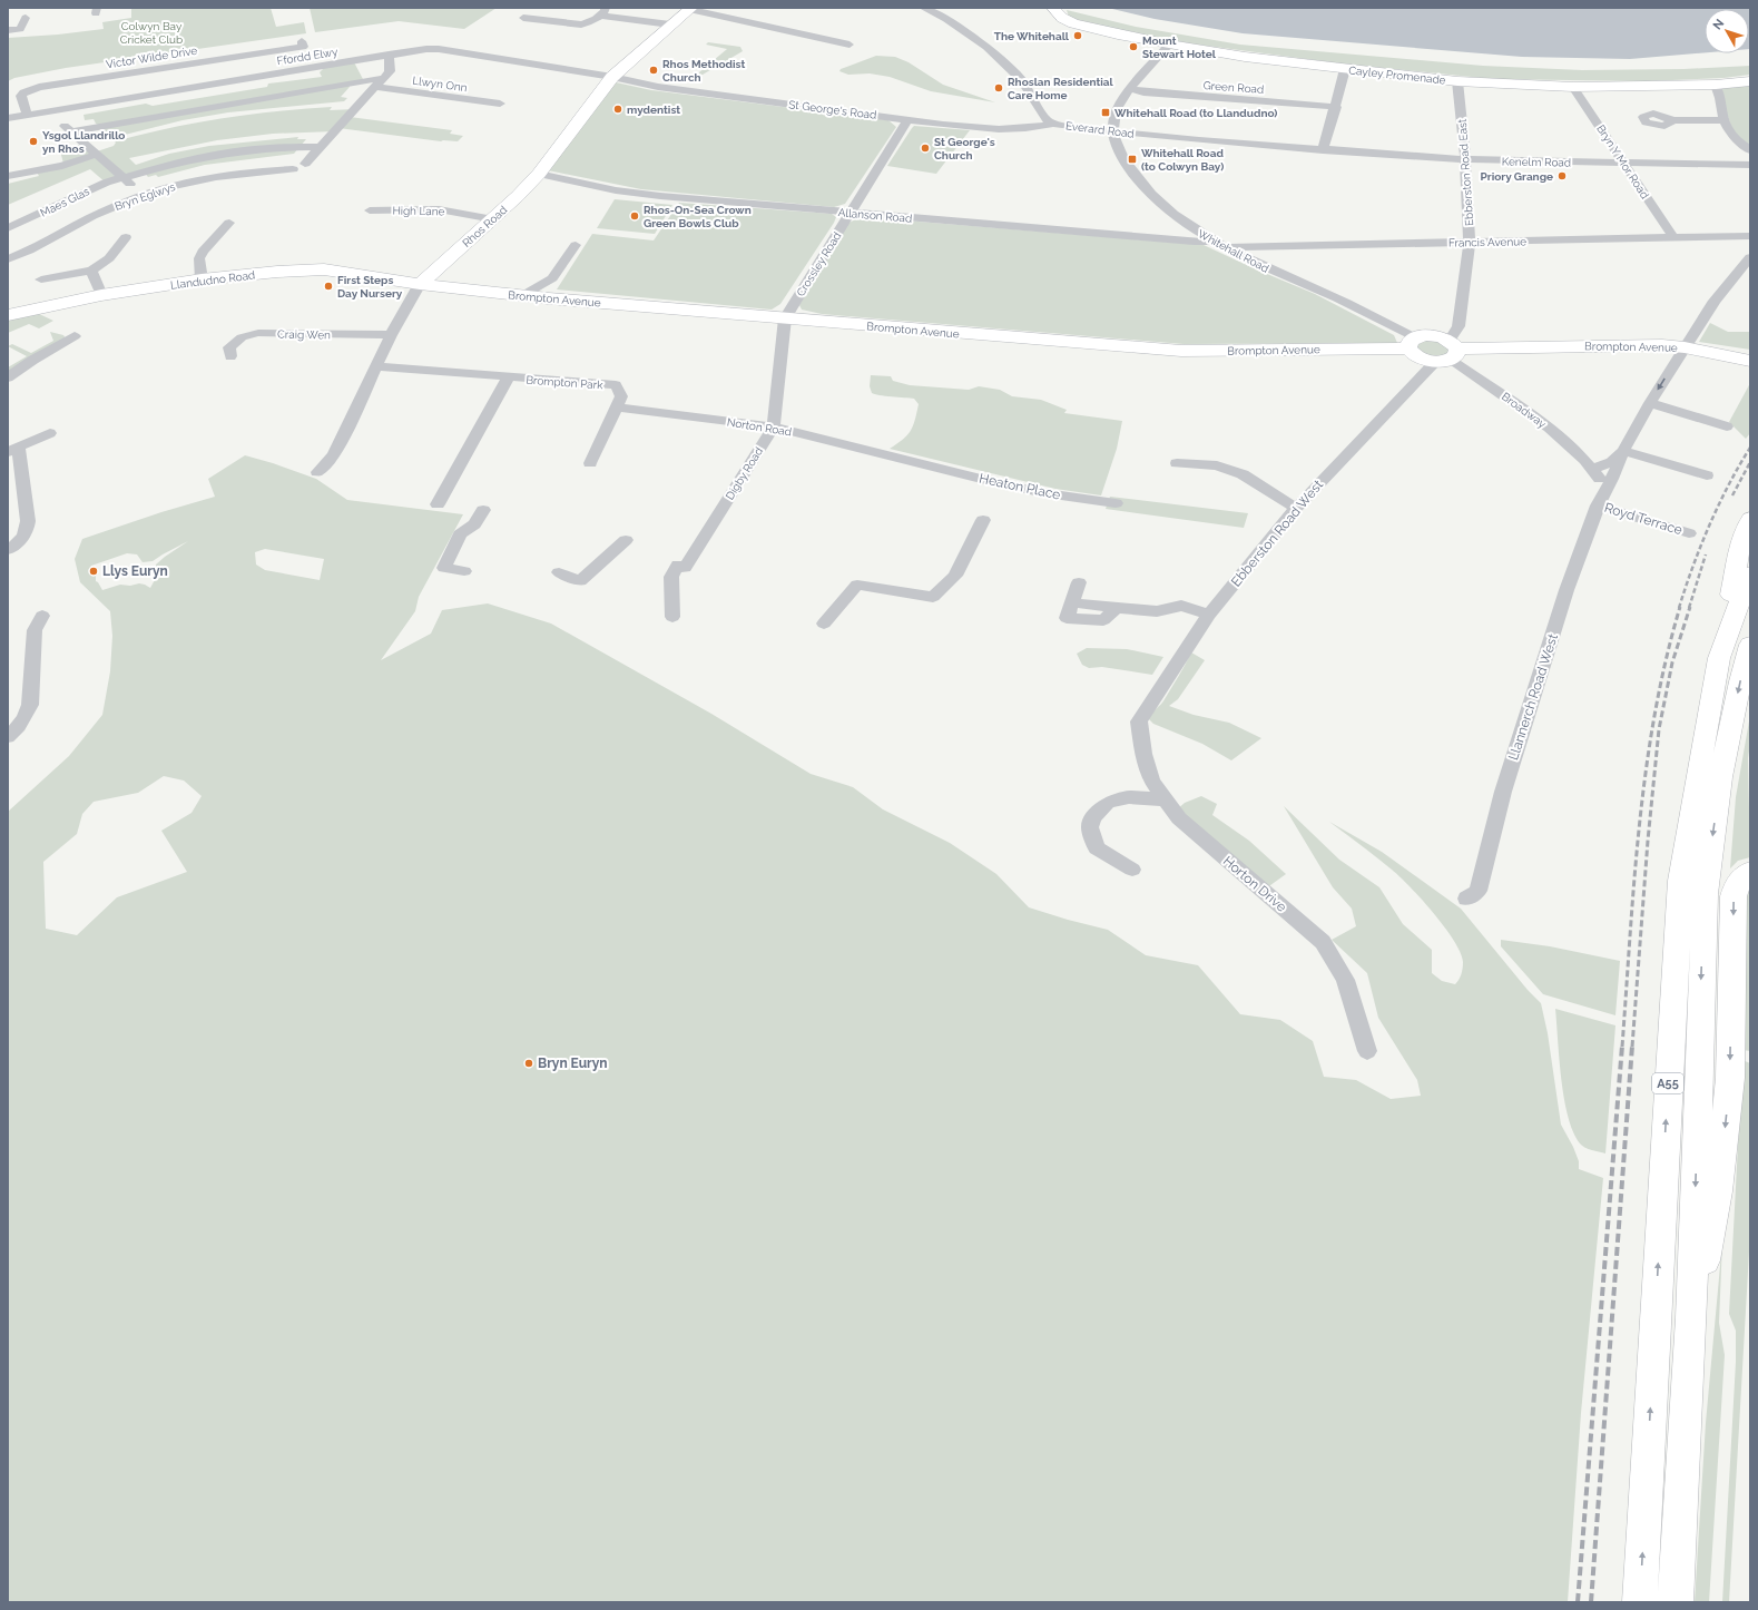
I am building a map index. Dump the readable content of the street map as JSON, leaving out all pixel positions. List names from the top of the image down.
{
  "streets": {
    "main road": [
      "Cayley Promenade",
      "Rhos Road",
      "Llandudno Road",
      "Brompton Avenue",
      "A55"
    ],
    "street": [
      "Ffordd Elwy",
      "Victor Wilde Drive",
      "Llwyn Onn",
      "Green Road",
      "St George's Road",
      "Everard Road",
      "Kenelm Road",
      "Bryn Y Mor Road",
      "Ebberston Road East",
      "Bryn Eglwys",
      "Maes Glas",
      "High Lane",
      "Allanson Road",
      "Francis Avenue",
      "Whitehall Road",
      "Crossley Road",
      "Craig Wen",
      "Brompton Park",
      "Broadway",
      "Norton Road",
      "Digby Road",
      "Heaton Place",
      "Royd Terrace",
      "Ebberston Road West",
      "Llannerch Road West",
      "Horton Drive"
    ]
  },
  "crossings": [
    ["Ffordd Elwy", "Victor Wilde Drive"],
    ["Ffordd Elwy", "St George's Road"],
    ["Ffordd Elwy", "Rhos Road"],
    ["Cayley Promenade", "Bryn Y Mor Road"],
    ["Cayley Promenade", "Ebberston Road East"],
    ["Cayley Promenade", "Whitehall Road"],
    ["Green Road", "Whitehall Road"],
    ["St George's Road", "Everard Road"],
    ["St George's Road", "Rhos Road"],
    ["St George's Road", "Crossley Road"],
    ["Everard Road", "Kenelm Road"],
    ["Everard Road", "Whitehall Road"],
    ["Kenelm Road", "Bryn Y Mor Road"],
    ["Kenelm Road", "Ebberston Road East"],
    ["Bryn Y Mor Road", "Francis Avenue"],
    ["Ebberston Road East", "Francis Avenue"],
    ["Ebberston Road East", "Brompton Avenue"],
    ["Ebberston Road East", "Broadway"],
    ["Ebberston Road East", "Ebberston Road West"],
    ["Bryn Eglwys", "Maes Glas"],
    ["High Lane", "Rhos Road"],
    ["Allanson Road", "Rhos Road"],
    ["Allanson Road", "Francis Avenue"],
    ["Allanson Road", "Whitehall Road"],
    ["Allanson Road", "Crossley Road"],
    ["Rhos Road", "Llandudno Road"],
    ["Rhos Road", "Brompton Avenue"],
    ["Rhos Road", "Craig Wen"],
    ["Rhos Road", "Brompton Park"],
    ["Francis Avenue", "Whitehall Road"],
    ["Whitehall Road", "Brompton Avenue"],
    ["Crossley Road", "Brompton Avenue"],
    ["Crossley Road", "Digby Road"],
    ["Llandudno Road", "Brompton Avenue"],
    ["Brompton Avenue", "Broadway"],
    ["Brompton Avenue", "Digby Road"],
    ["Brompton Avenue", "Ebberston Road West"],
    ["Brompton Avenue", "Llannerch Road West"],
    ["Brompton Park", "Norton Road"],
    ["Broadway", "Ebberston Road West"],
    ["Broadway", "Llannerch Road West"],
    ["Norton Road", "Digby Road"],
    ["Norton Road", "Heaton Place"],
    ["Royd Terrace", "Llannerch Road West"],
    ["Ebberston Road West", "Horton Drive"]
  ],
  "parks": ["Colwyn Bay Cricket Club"],
  "places": {
    "other": [
      "The Whitehall",
      "Mount Stewart Hotel",
      "Rhos Methodist Church",
      "Rhoslan Residential Care Home",
      "mydentist",
      "Ysgol Llandrillo yn Rhos",
      "St George's Church",
      "Priory Grange",
      "Rhos-On-Sea Crown Green Bowls Club",
      "First Steps Day Nursery",
      "Llys Euryn",
      "Bryn Euryn"
    ],
    "transit": ["Whitehall Road (to Llandudno)", "Whitehall Road (to Colwyn Bay)"]
  },
  "north": "top left"
}
